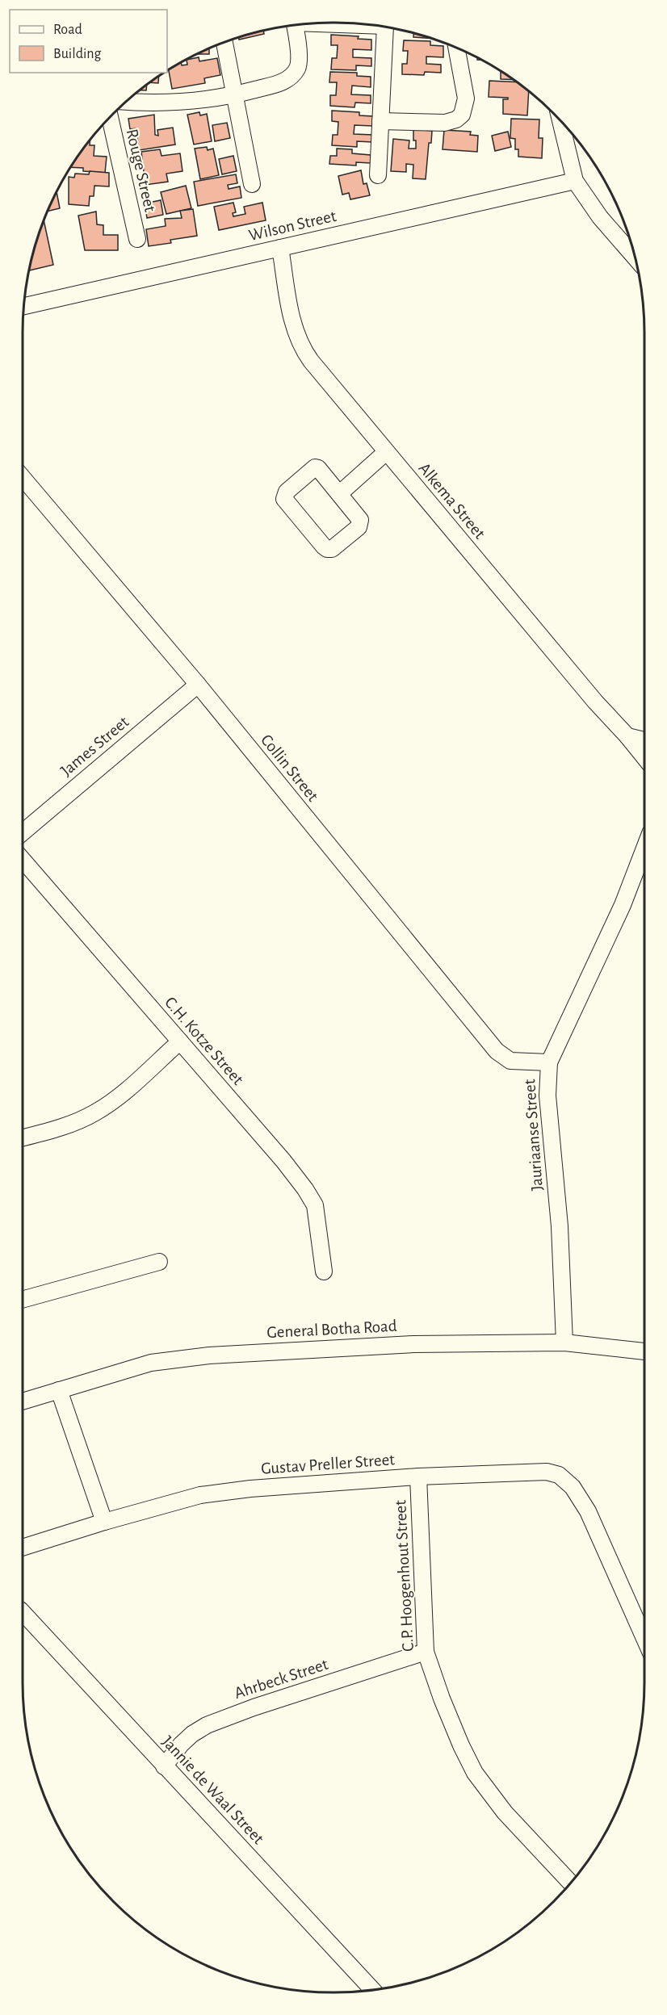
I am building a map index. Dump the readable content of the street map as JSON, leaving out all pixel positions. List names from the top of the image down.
{
  "streets": {
    "street": [
      "Rouge Street",
      "Wilson Street",
      "Alkema Street",
      "James Street",
      "Collin Street",
      "C.H. Kotze Street",
      "Jauriaanse Street",
      "General Botha Road",
      "Gustav Preller Street",
      "C.P. Hoogenhout Street",
      "Ahrbeck Street",
      "Jannie de Waal Street"
    ]
  },
  "crossings": [
    ["Wilson Street", "Alkema Street"],
    ["James Street", "Collin Street"],
    ["Collin Street", "Jauriaanse Street"],
    ["Jauriaanse Street", "General Botha Road"],
    ["Gustav Preller Street", "C.P. Hoogenhout Street"],
    ["C.P. Hoogenhout Street", "Ahrbeck Street"],
    ["Ahrbeck Street", "Jannie de Waal Street"]
  ],
  "legend": ["Road", "Building"]
}
